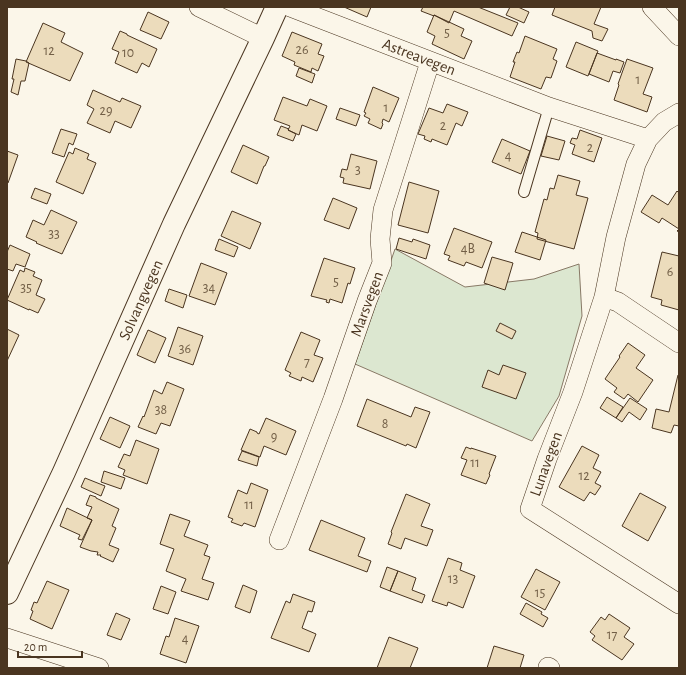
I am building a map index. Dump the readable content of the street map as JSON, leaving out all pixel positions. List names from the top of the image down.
{
  "streets": {
    "street": [
      "Astreavegen",
      "Solvangvegen",
      "Marsvegen",
      "Lunavegen"
    ]
  },
  "crossings": [
    ["Astreavegen", "Marsvegen"],
    ["Astreavegen", "Lunavegen"]
  ],
  "house_numbers": [
    "5",
    "26",
    "12",
    "10",
    "1",
    "1",
    "29",
    "2",
    "2",
    "4",
    "3",
    "33",
    "4B",
    "6",
    "5",
    "35",
    "34",
    "36",
    "7",
    "38",
    "8",
    "9",
    "11",
    "12",
    "11",
    "13",
    "15",
    "17",
    "4"
  ],
  "scale_bar": "20 m"
}
